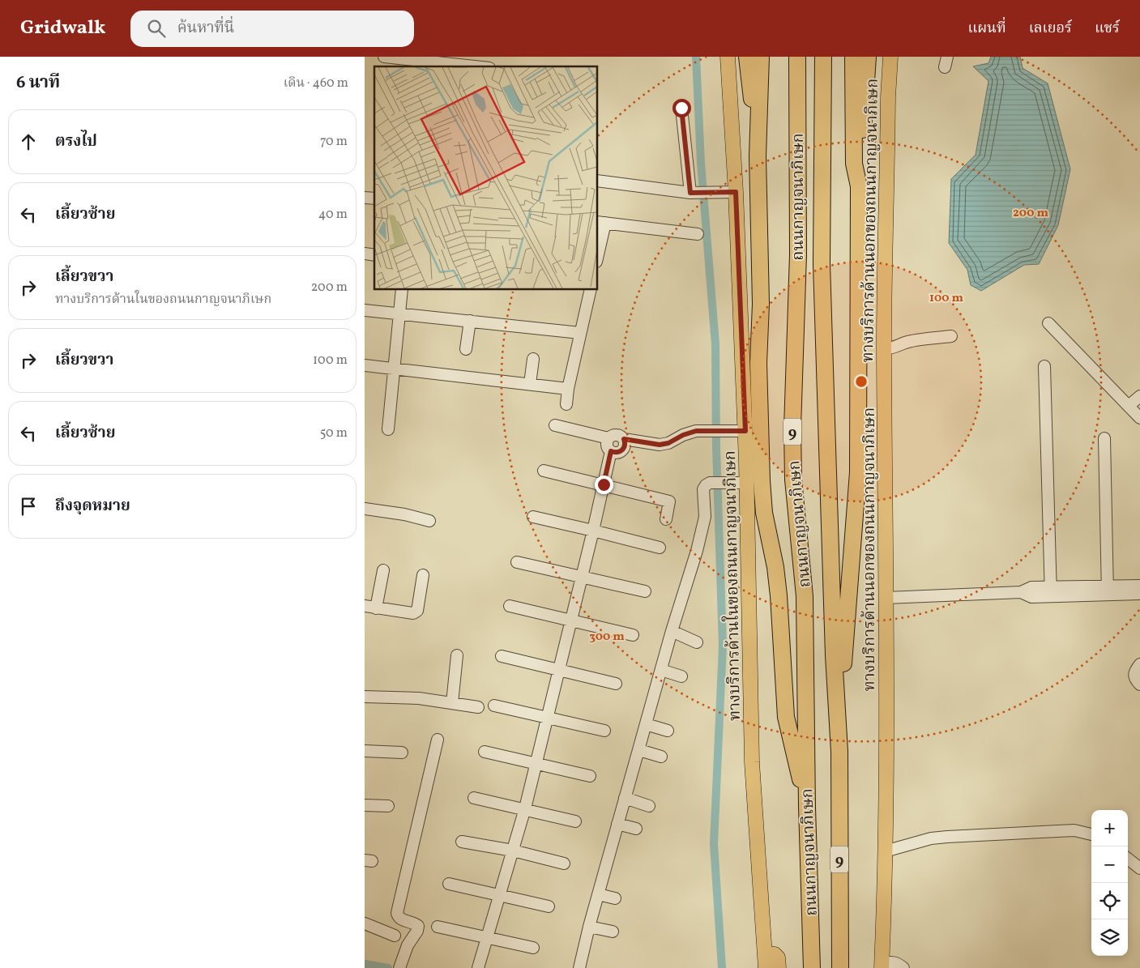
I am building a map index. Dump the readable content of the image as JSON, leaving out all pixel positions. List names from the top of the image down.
{
  "streets": {
    "highway": ["ถนนกาญจนาภิเษก", "9"],
    "main road": ["ทางบริการด้านนอกของถนนกาญจนาภิเษก", "ทางบริการด้านในของถนนกาญจนาภิเษก"]
  },
  "page": {
    "header": "Gridwalk",
    "search": "ค้นหาที่นี่",
    "nav": ["แผนที่", "เลเยอร์", "แชร์"],
    "heading": ["6 นาที", "เดิน · 460 m"],
    "list": [
      ["ตรงไป", "70 m"],
      ["เลี้ยวซ้าย", "40 m"],
      ["เลี้ยวขวา", "ทางบริการด้านในของถนนกาญจนาภิเษก", "200 m"],
      ["เลี้ยวขวา", "100 m"],
      ["เลี้ยวซ้าย", "50 m"],
      "ถึงจุดหมาย"
    ],
    "map_buttons": ["+", "−"]
  },
  "rings": ["200 m", "100 m", "300 m"]
}
